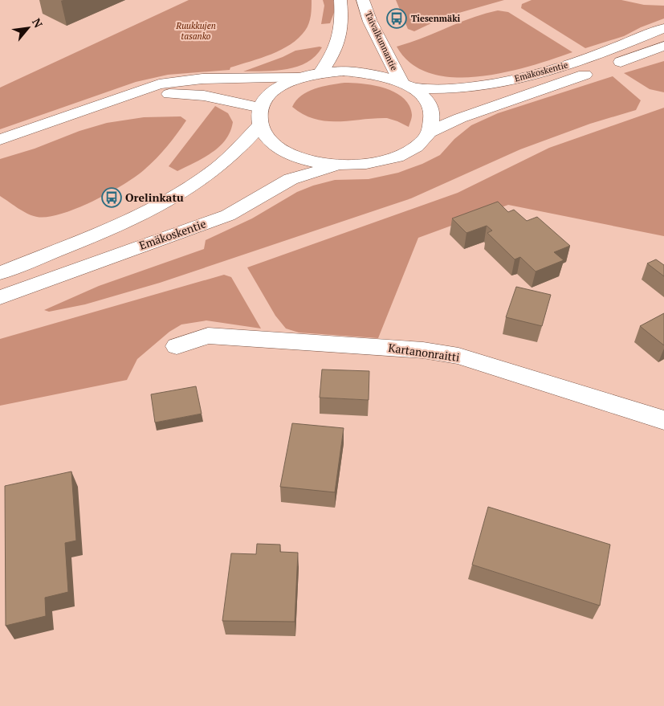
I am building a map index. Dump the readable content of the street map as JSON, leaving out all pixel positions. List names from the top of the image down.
{
  "streets": {
    "main road": ["Taivalkunnantie", "Emäkoskentie", "Kartanonraitti"]
  },
  "crossings": [
    ["Taivalkunnantie", "Emäkoskentie"]
  ],
  "parks": ["Ruukkujen tasanko"],
  "places": {
    "bus stop": ["Tiesenmäki", "Orelinkatu"]
  },
  "north": "top right"
}
